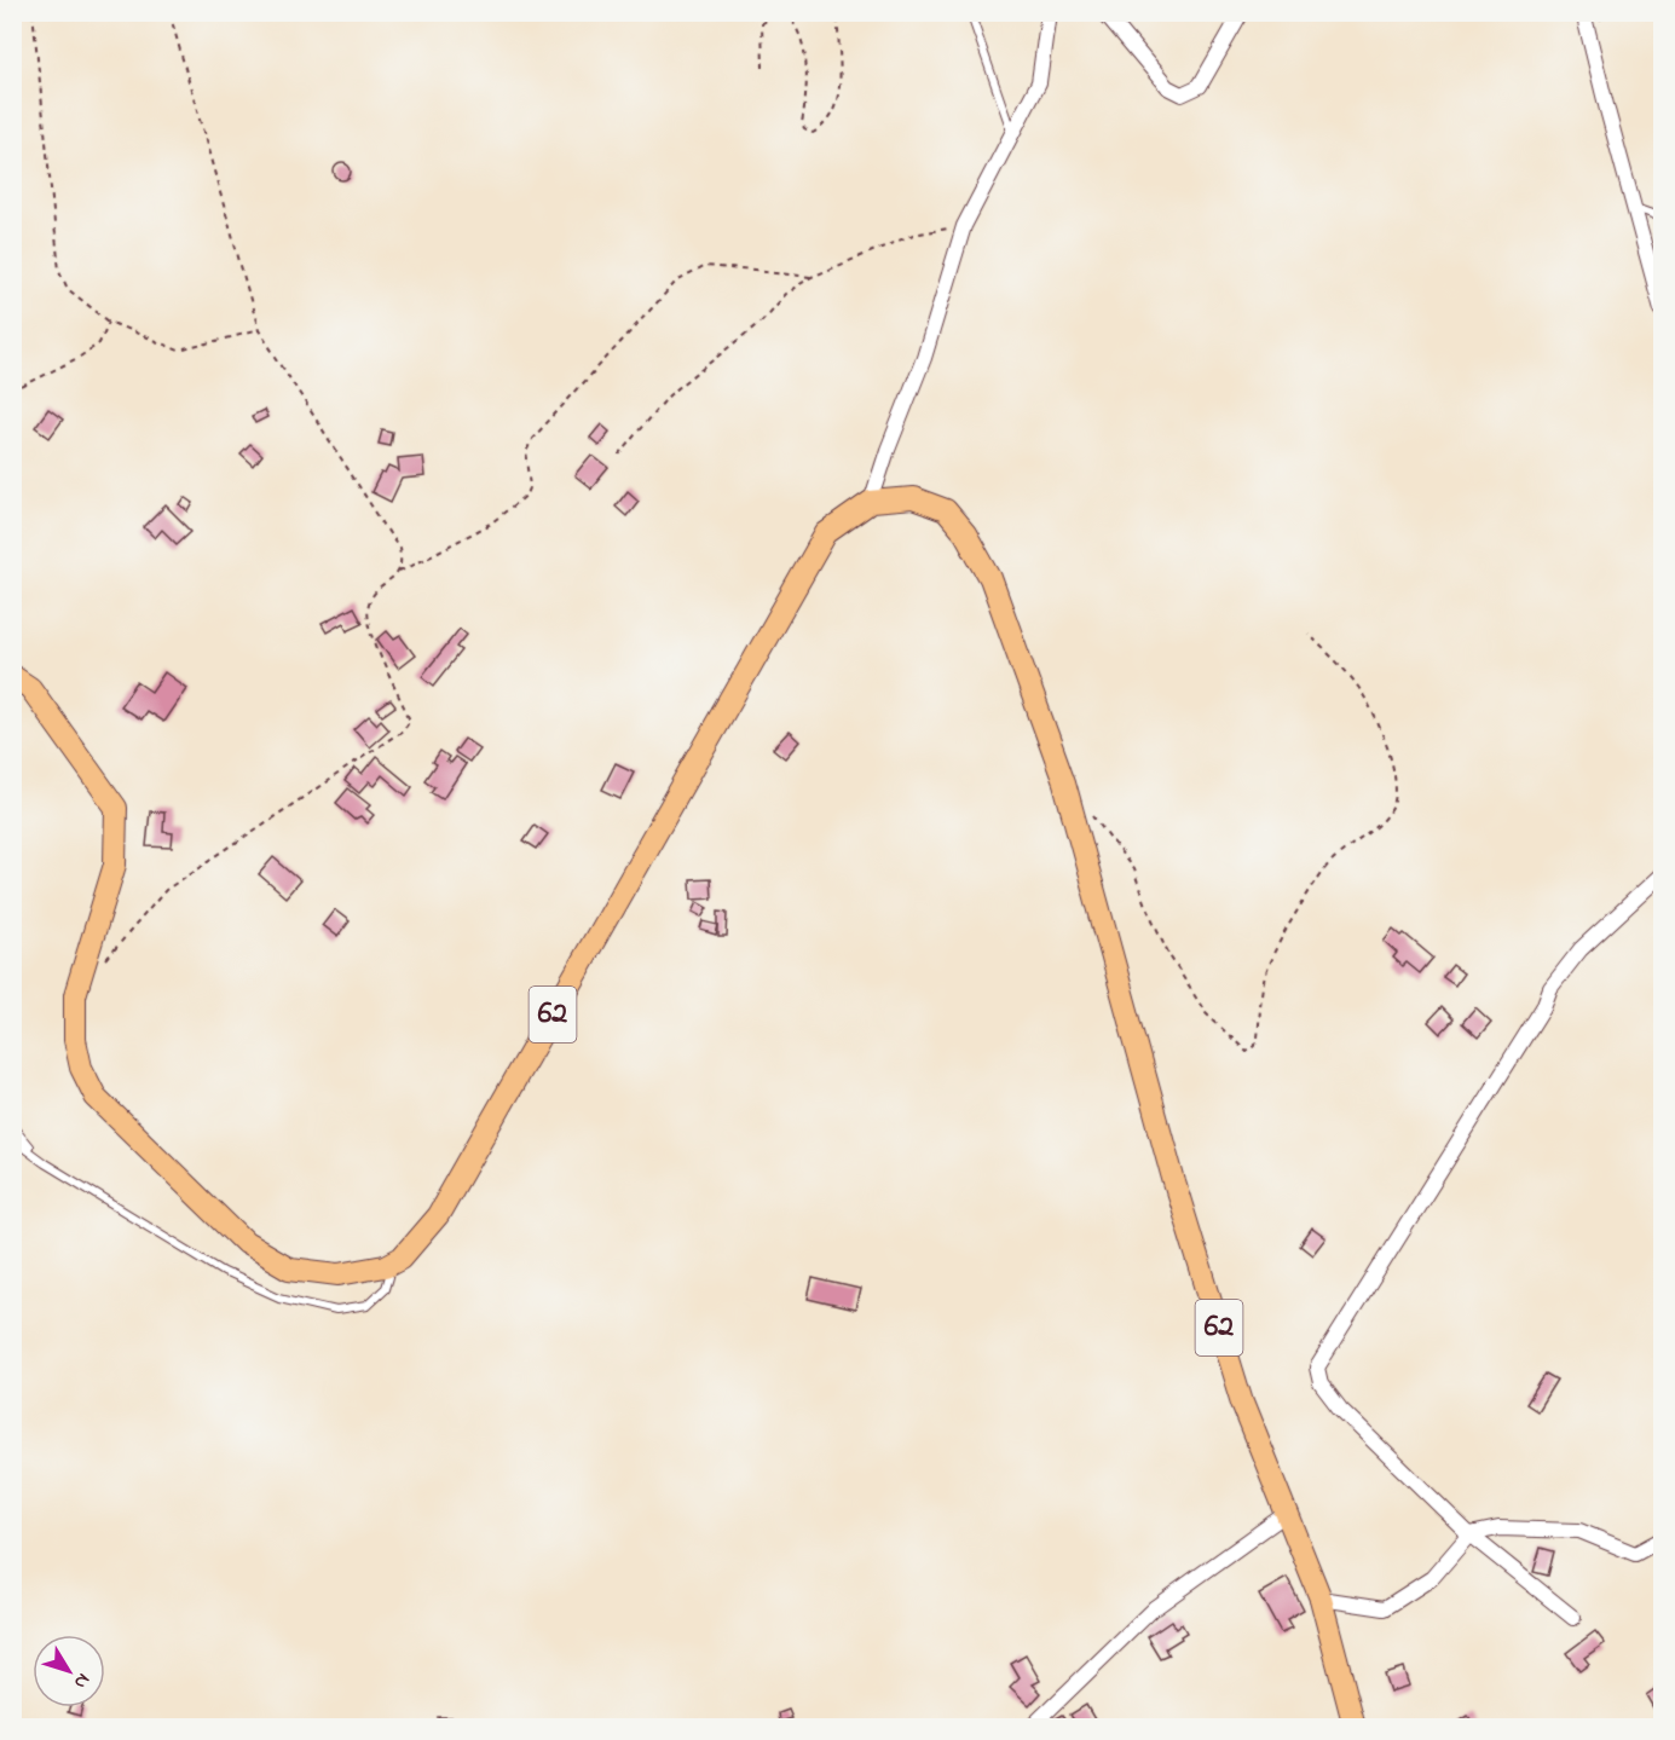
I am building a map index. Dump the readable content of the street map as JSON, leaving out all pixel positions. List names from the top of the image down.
{
  "streets": {
    "main road": ["62"]
  },
  "north": "bottom right"
}
